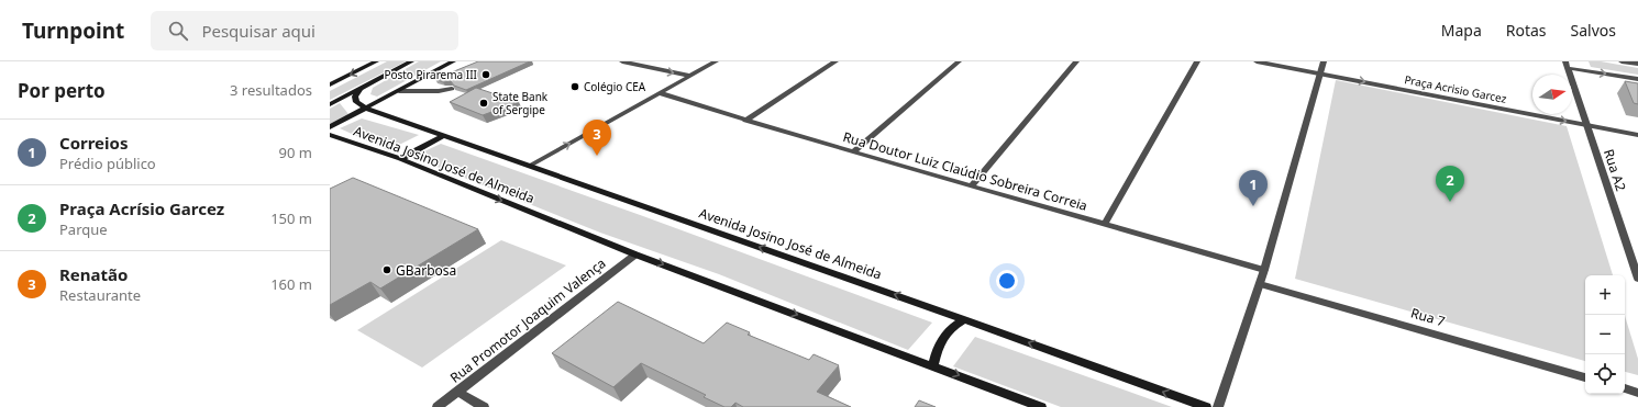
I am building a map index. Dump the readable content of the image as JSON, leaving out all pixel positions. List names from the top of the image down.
{
  "streets": {
    "main road": ["Avenida Josino José de Almeida"],
    "street": [
      "Praça Acrisio Garcez",
      "Rua A2",
      "Rua Doutor Luiz Claúdio Sobreira Correia",
      "Rua 7",
      "Rua Promotor Joaquim Valença"
    ]
  },
  "crossings": [
    ["Praça Acrisio Garcez", "Rua A2"],
    ["Avenida Josino José de Almeida", "Rua Promotor Joaquim Valença"]
  ],
  "one_way": ["Praça Acrisio Garcez"],
  "places": [
    "Posto Pirarema III",
    "Colégio CEA",
    "State Bank of Sergipe",
    "GBarbosa"
  ],
  "north": "right",
  "page": {
    "header": "Turnpoint",
    "search": "Pesquisar aqui",
    "nav": ["Mapa", "Rotas", "Salvos"],
    "heading": ["Por perto", "3 resultados"],
    "list": [
      {
        "mark": "1",
        "name": "Correios",
        "note": "Prédio público",
        "value": "90 m"
      },
      {
        "mark": "2",
        "name": "Praça Acrísio Garcez",
        "note": "Parque",
        "value": "150 m"
      },
      {
        "mark": "3",
        "name": "Renatão",
        "note": "Restaurante",
        "value": "160 m"
      }
    ],
    "pins": ["3", "2", "1"],
    "map_buttons": ["+", "−"]
  }
}
